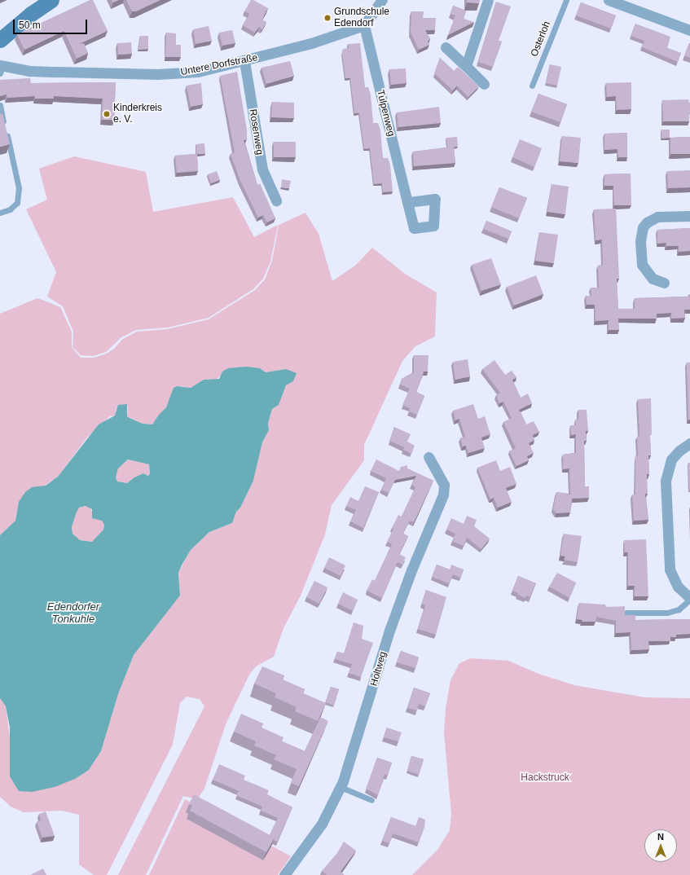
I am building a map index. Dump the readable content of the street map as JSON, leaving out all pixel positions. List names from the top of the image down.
{
  "streets": {
    "street": [
      "Untere Dorfstraße",
      "Tulpenweg",
      "Rosenweg",
      "Holtweg"
    ],
    "lane": ["Osterloh"]
  },
  "crossings": [
    ["Untere Dorfstraße", "Tulpenweg"],
    ["Untere Dorfstraße", "Rosenweg"]
  ],
  "water": ["Edendorfer Tonkuhle"],
  "parks": ["Hackstruck"],
  "places": ["Grundschule Edendorf", "Kinderkreis e. V."],
  "scale_bar": "50 m",
  "north": "top"
}
